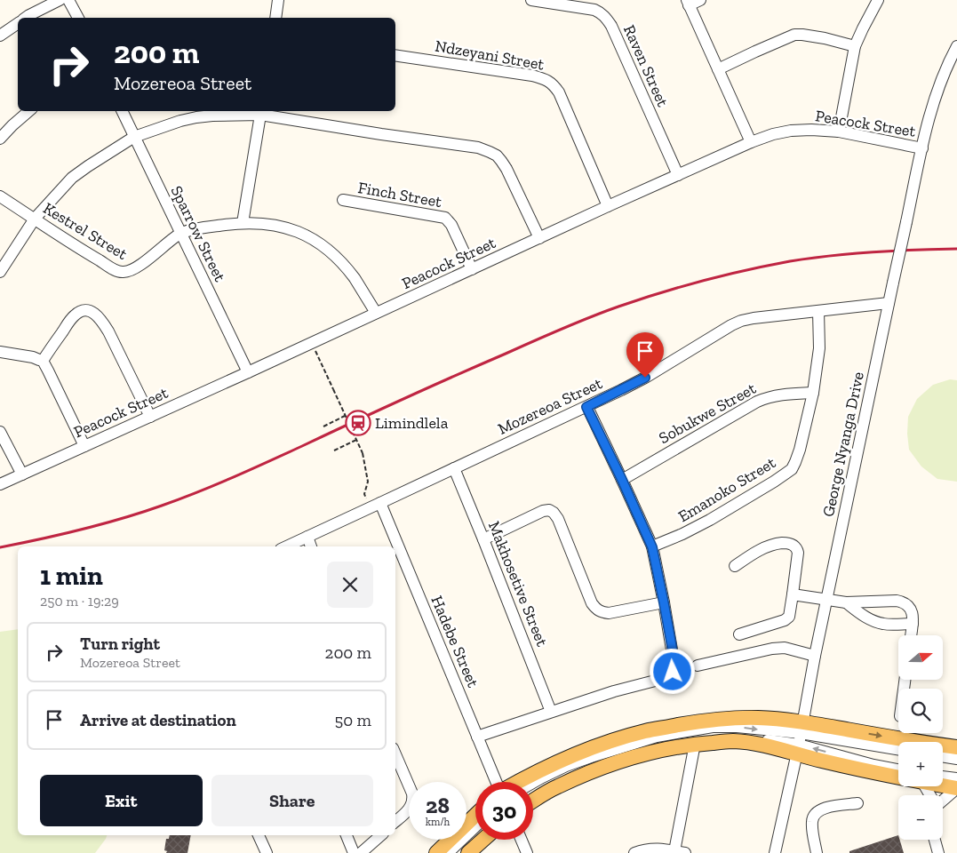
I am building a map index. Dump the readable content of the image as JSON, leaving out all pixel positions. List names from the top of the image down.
{
  "streets": {
    "street": [
      "Ndzeyani Street",
      "Raven Street",
      "Peacock Street",
      "Finch Street",
      "Kestrel Street",
      "Sparrow Street",
      "Mozereoa Street",
      "Sobukwe Street",
      "George Nyanga Drive",
      "Emanoko Street",
      "Makhosetive Street",
      "Hadebe Street"
    ]
  },
  "crossings": [
    ["Ndzeyani Street", "Peacock Street"],
    ["Raven Street", "Peacock Street"],
    ["Peacock Street", "Finch Street"],
    ["Peacock Street", "Kestrel Street"],
    ["Peacock Street", "Sparrow Street"],
    ["Peacock Street", "George Nyanga Drive"],
    ["Kestrel Street", "Sparrow Street"],
    ["Mozereoa Street", "George Nyanga Drive"],
    ["Mozereoa Street", "Emanoko Street"],
    ["Mozereoa Street", "Makhosetive Street"],
    ["Mozereoa Street", "Hadebe Street"],
    ["Sobukwe Street", "Emanoko Street"]
  ],
  "places": {
    "station": ["Limindlela"]
  },
  "north": "right",
  "page": {
    "turn": ["200 m", "Mozereoa Street"],
    "heading": ["1 min", "250 m · 19:29"],
    "list": [
      {
        "name": "Turn right",
        "note": "Mozereoa Street",
        "value": "200 m"
      },
      {
        "name": "Arrive at destination",
        "value": "50 m"
      }
    ],
    "map_buttons": ["+", "−"],
    "buttons": ["Exit", "Share"],
    "speed": "28 km/h",
    "limit": "30"
  }
}
